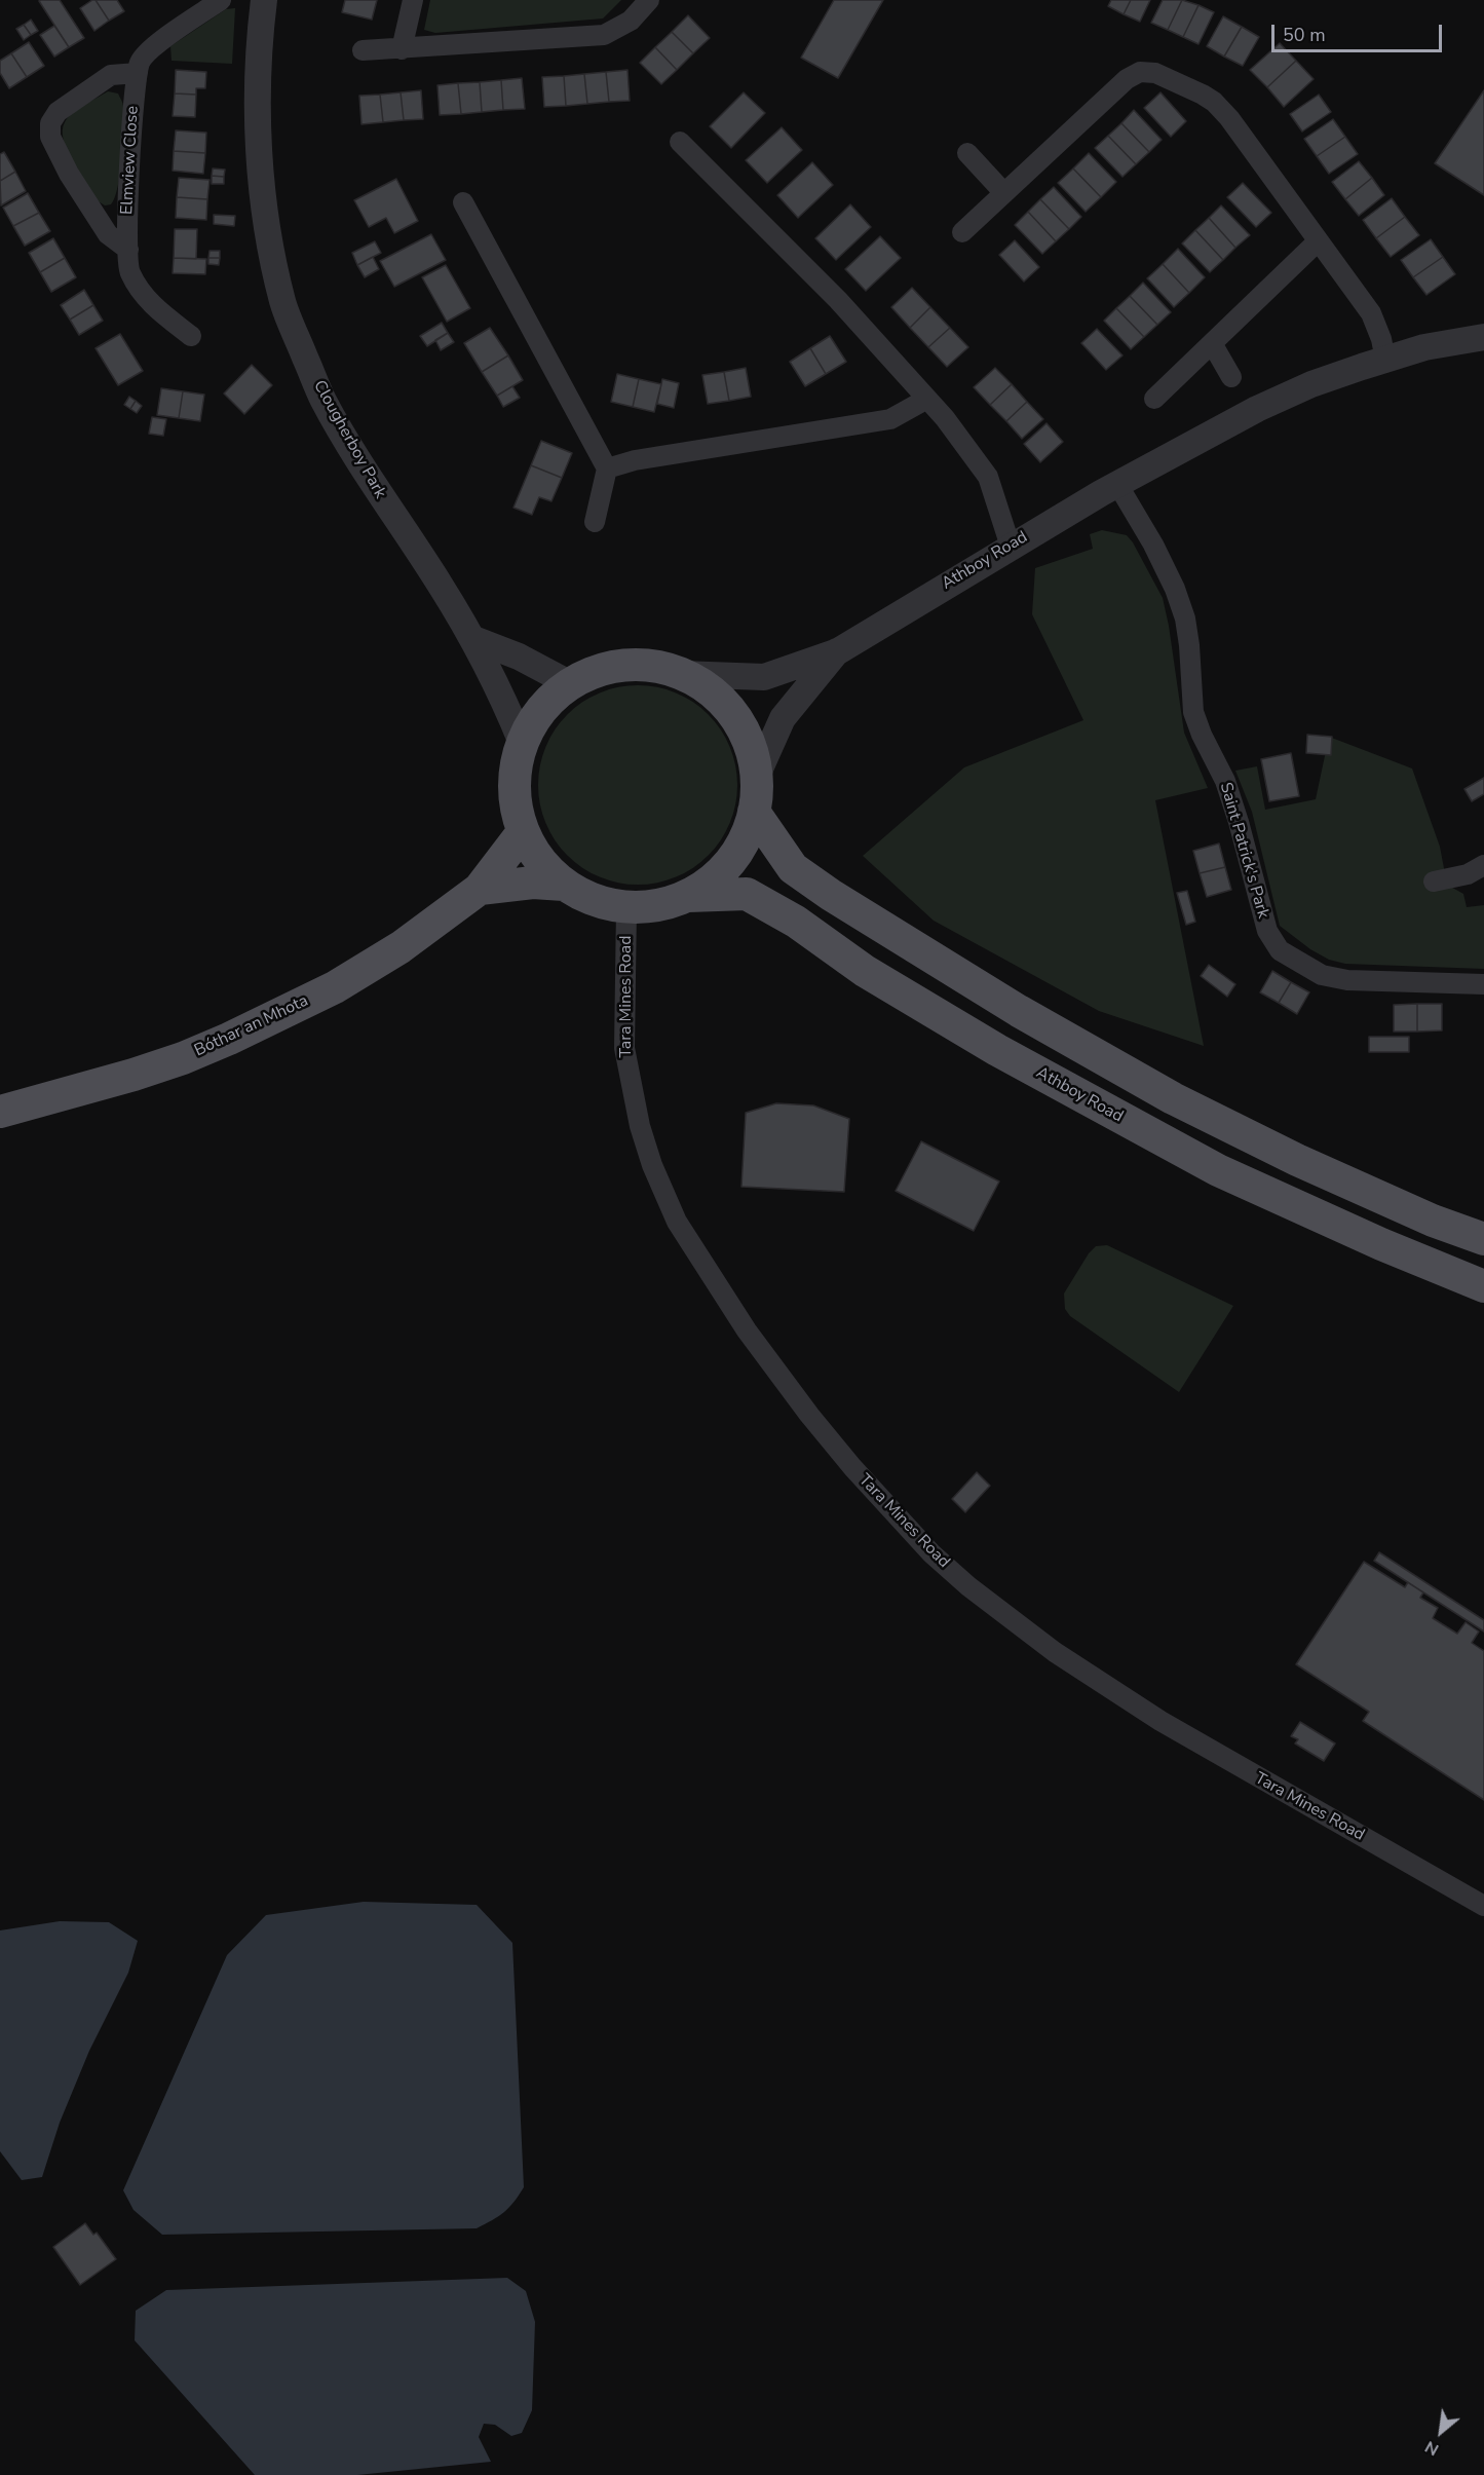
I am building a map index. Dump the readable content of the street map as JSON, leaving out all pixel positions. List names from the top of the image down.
{
  "streets": {
    "main road": ["Athboy Road", "Bóthar an Mhota"],
    "street": [
      "Elmview Close",
      "Clougherboy Park",
      "Saint Patrick's Park",
      "Tara Mines Road"
    ]
  },
  "crossings": [
    ["Athboy Road", "Saint Patrick's Park"]
  ],
  "scale_bar": "50 m",
  "north": "bottom left"
}
